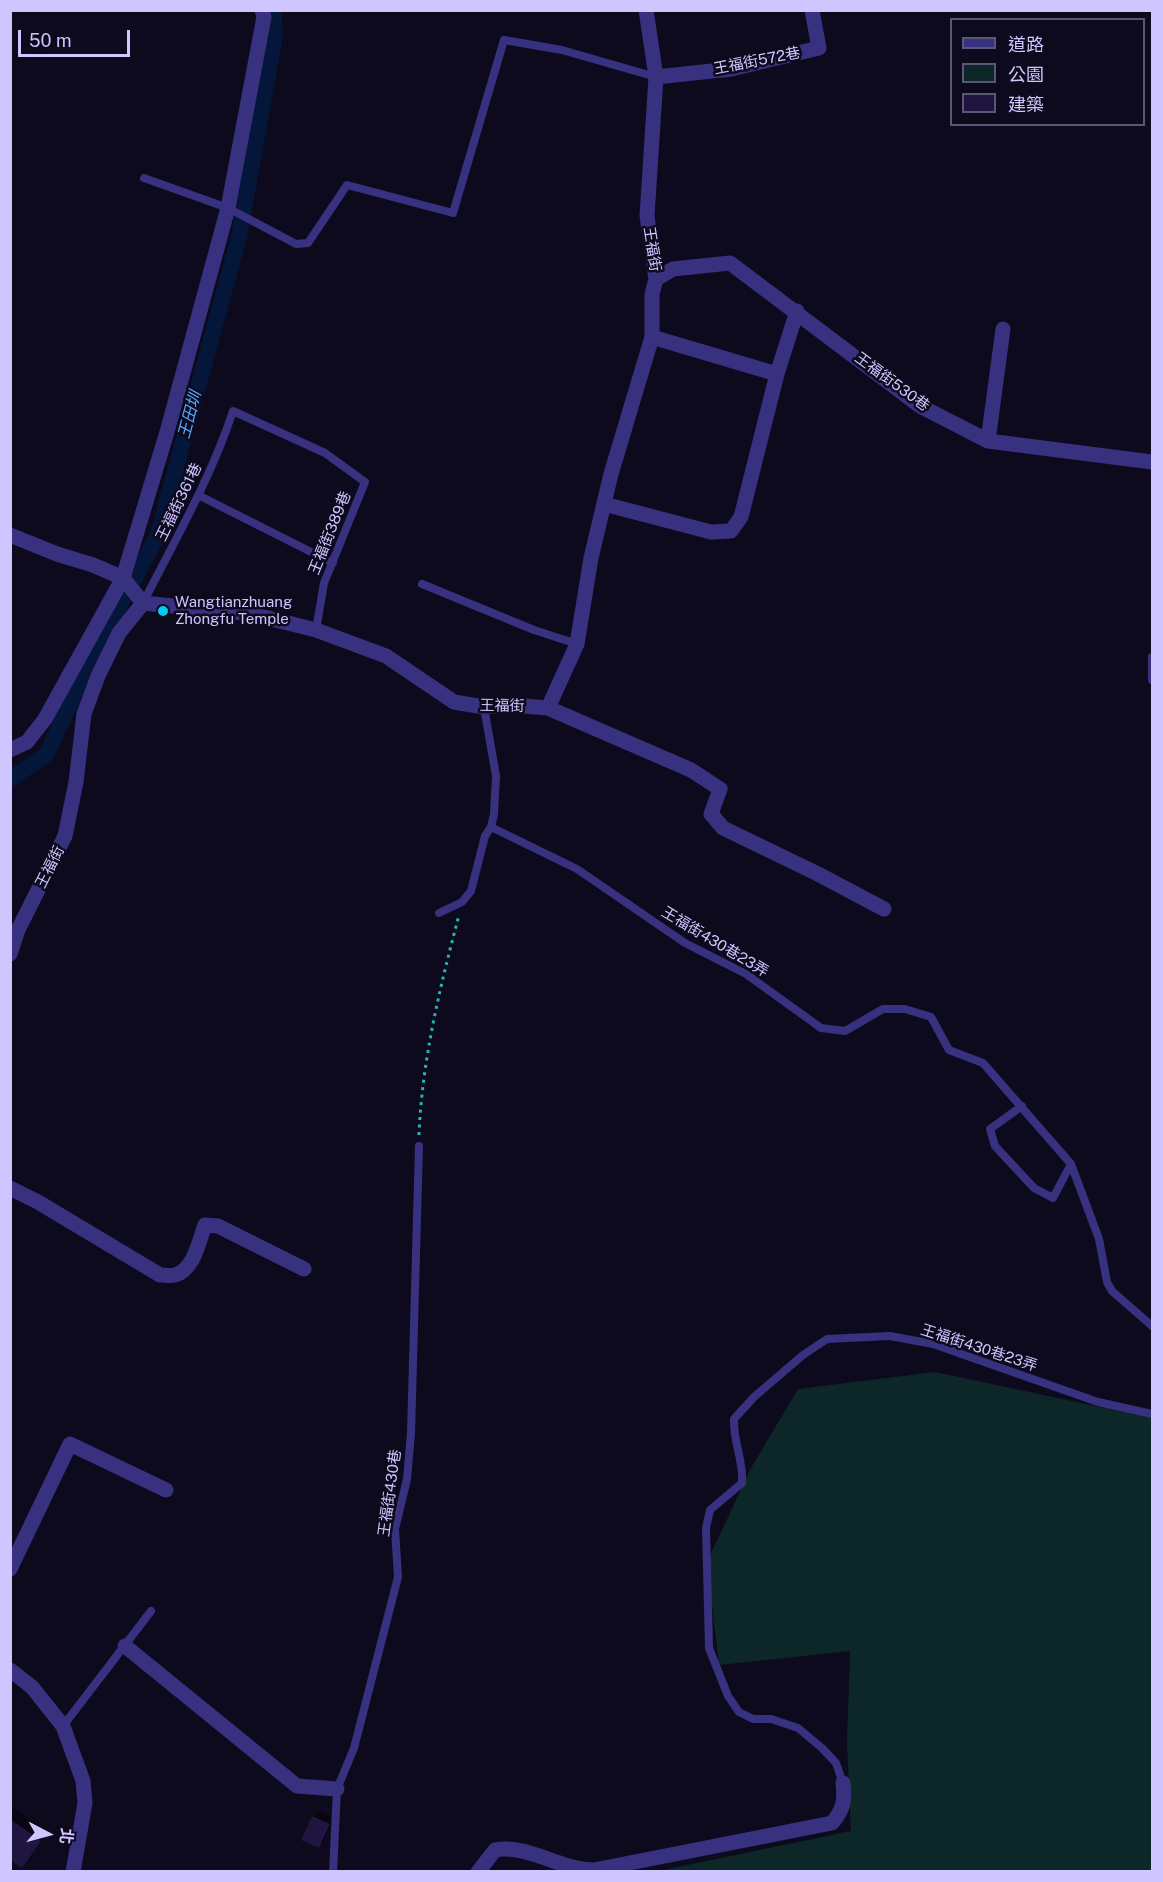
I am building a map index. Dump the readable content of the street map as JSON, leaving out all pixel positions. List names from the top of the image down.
{
  "streets": {
    "street": ["王福街572巷", "王福街", "王福街530巷"],
    "lane": [
      "王福街361巷",
      "王福街389巷",
      "王福街430巷23弄",
      "王福街430巷"
    ]
  },
  "crossings": [
    ["王福街572巷", "王福街"],
    ["王福街", "王福街530巷"],
    ["王福街", "王福街361巷"],
    ["王福街", "王福街389巷"],
    ["王福街361巷", "王福街389巷"]
  ],
  "water": ["王田圳"],
  "places": ["Wangtianzhuang Zhongfu Temple"],
  "legend": ["道路", "公園", "建築"],
  "scale_bar": "50 m",
  "north": "right"
}
